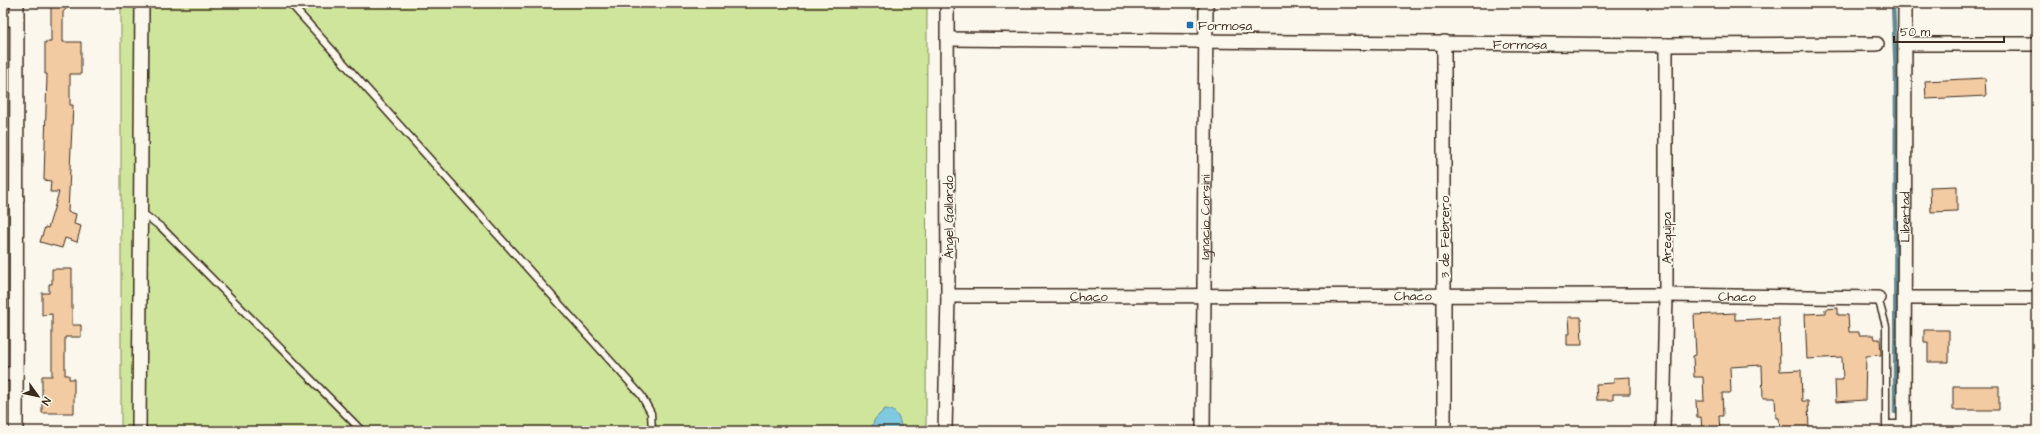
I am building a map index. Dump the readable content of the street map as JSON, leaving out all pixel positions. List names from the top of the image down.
{
  "streets": {
    "street": [
      "Formosa",
      "Ángel Gallardo",
      "Ignacio Corsini",
      "Libertad",
      "3 de Febrero",
      "Arequipa",
      "Chaco"
    ]
  },
  "crossings": [
    ["Formosa", "Ángel Gallardo"],
    ["Formosa", "Ignacio Corsini"],
    ["Formosa", "3 de Febrero"],
    ["Formosa", "Arequipa"],
    ["Ángel Gallardo", "Chaco"],
    ["Ignacio Corsini", "Chaco"],
    ["3 de Febrero", "Chaco"],
    ["Arequipa", "Chaco"]
  ],
  "places": {
    "transit": ["Formosa"]
  },
  "scale_bar": "50 m",
  "north": "bottom right"
}
